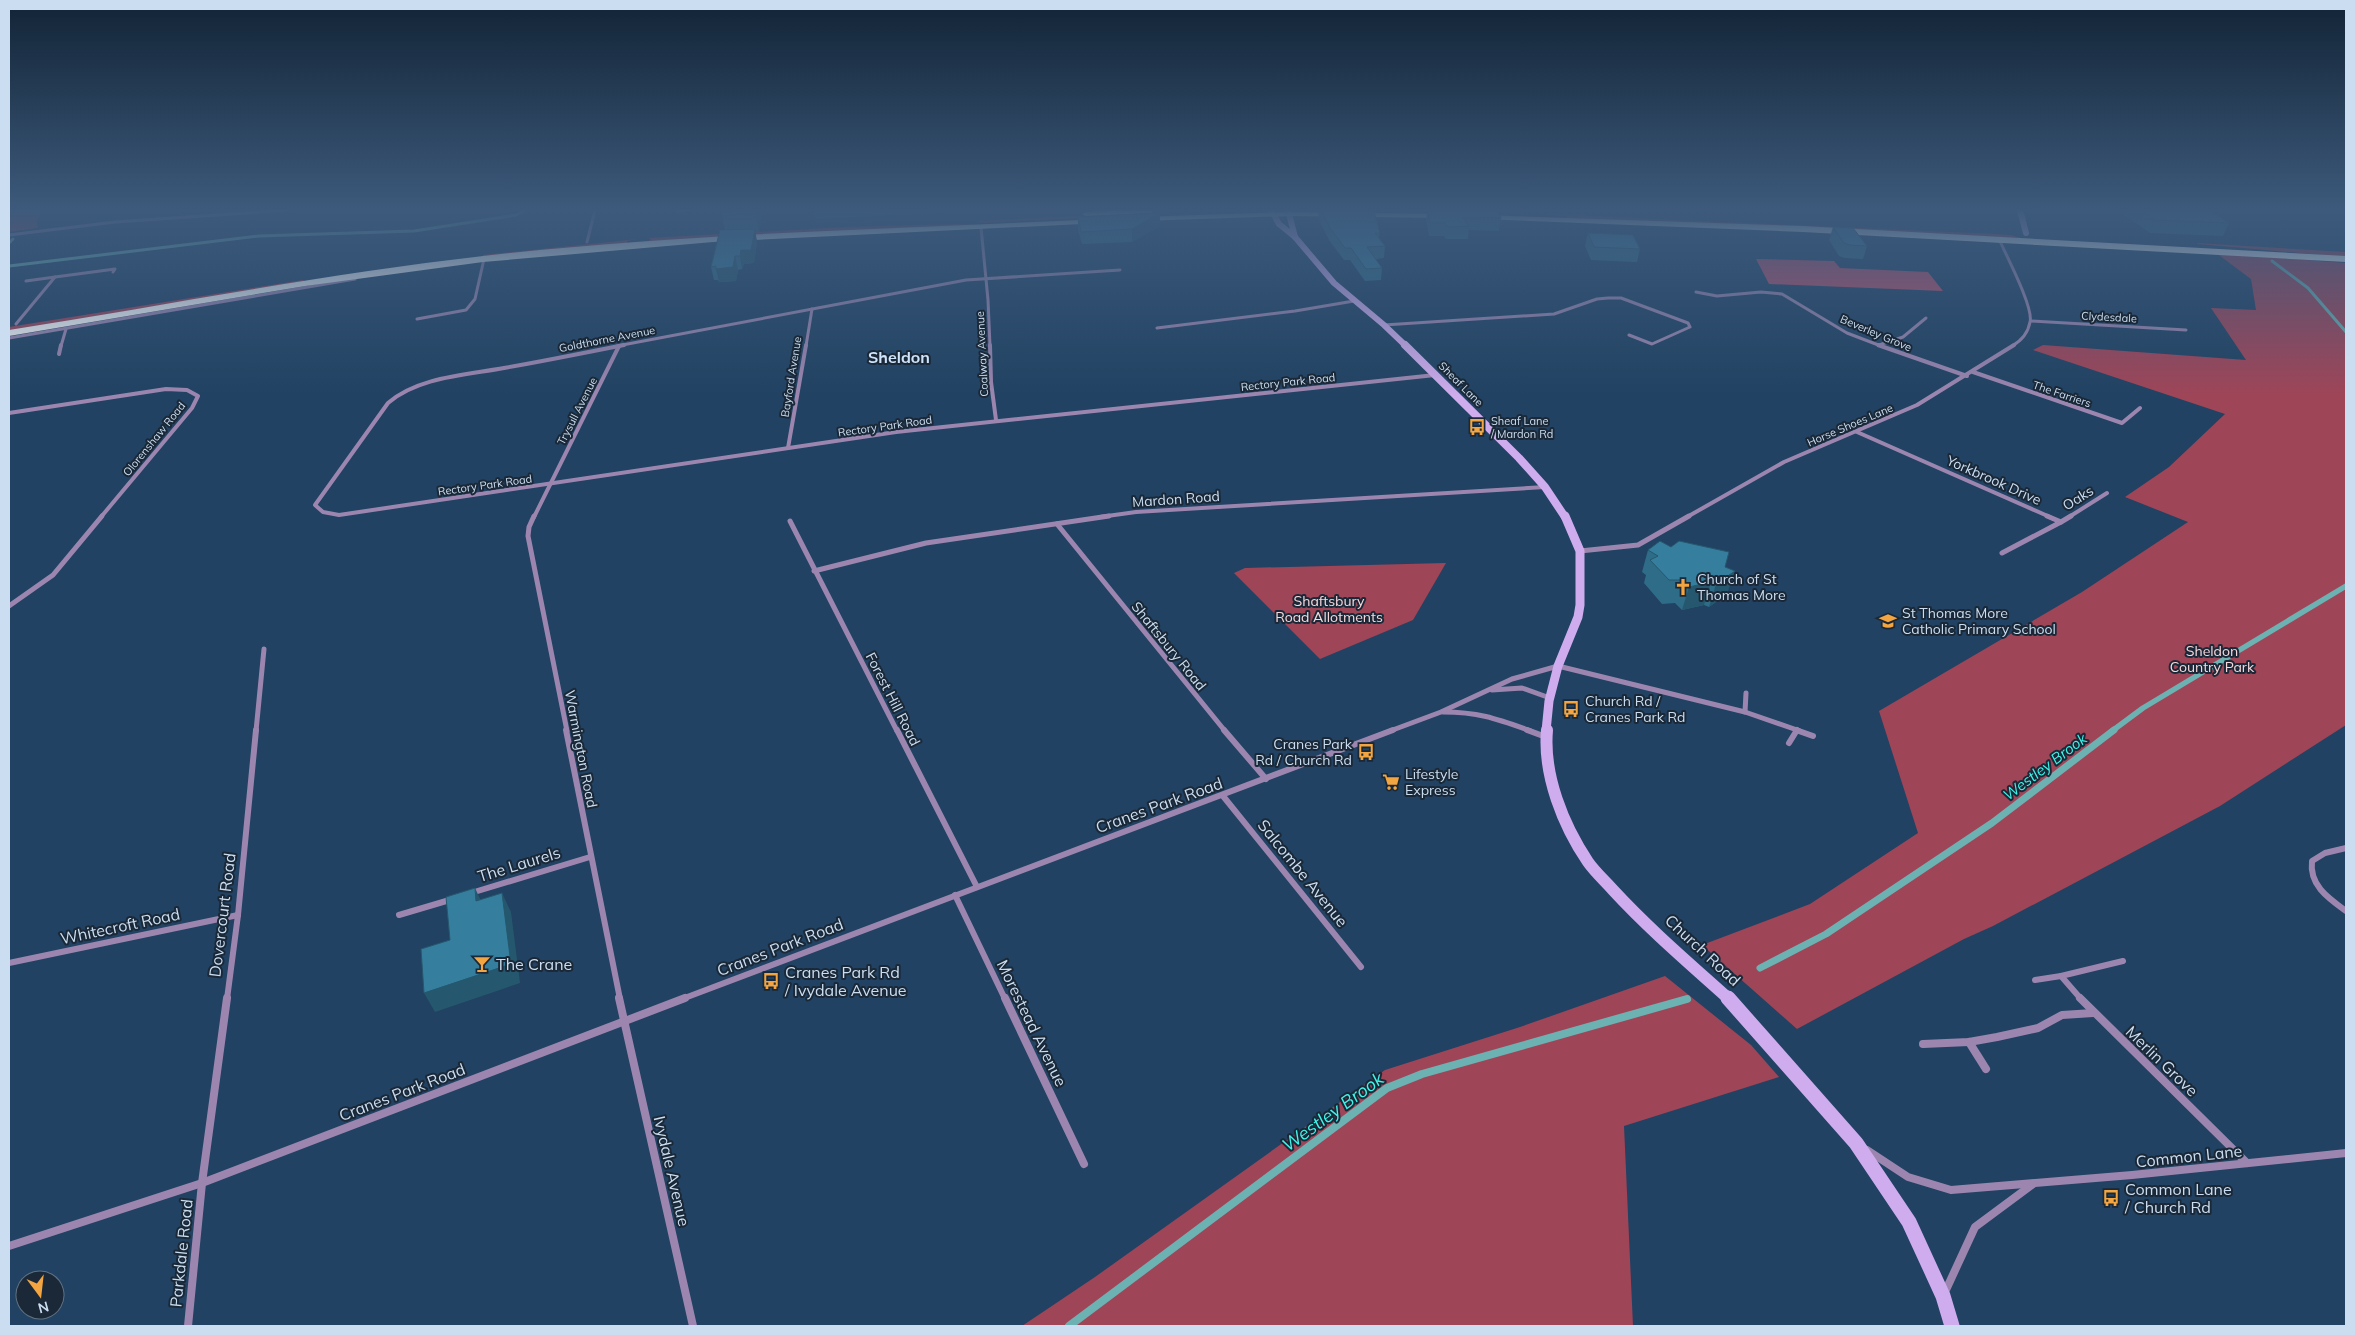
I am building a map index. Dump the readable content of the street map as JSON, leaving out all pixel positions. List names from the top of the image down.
{
  "streets": {
    "street": [
      "Clydesdale",
      "Beverley Grove",
      "Goldthorne Avenue",
      "Coalway Avenue",
      "Bayford Avenue",
      "Rectory Park Road",
      "Sheaf Lane",
      "The Farriers",
      "Trysull Avenue",
      "Horse Shoes Lane",
      "Olorenshaw Road",
      "Yorkbrook Drive",
      "Oaks",
      "Mardon Road",
      "Shaftsbury Road",
      "Forest Hill Road",
      "Warmington Road",
      "Cranes Park Road",
      "The Laurels",
      "Salcombe Avenue",
      "Dovercourt Road",
      "Whitecroft Road",
      "Church Road",
      "Morestead Avenue",
      "Merlin Grove",
      "Common Lane",
      "Ivydale Avenue",
      "Parkdale Road"
    ]
  },
  "crossings": [
    ["Clydesdale", "Horse Shoes Lane"],
    ["Beverley Grove", "Horse Shoes Lane"],
    ["Goldthorne Avenue", "Coalway Avenue"],
    ["Goldthorne Avenue", "Bayford Avenue"],
    ["Goldthorne Avenue", "Rectory Park Road"],
    ["Goldthorne Avenue", "Trysull Avenue"],
    ["Coalway Avenue", "Rectory Park Road"],
    ["Bayford Avenue", "Rectory Park Road"],
    ["Rectory Park Road", "Sheaf Lane"],
    ["Rectory Park Road", "Trysull Avenue"],
    ["Rectory Park Road", "Warmington Road"],
    ["Sheaf Lane", "Horse Shoes Lane"],
    ["Sheaf Lane", "Mardon Road"],
    ["Sheaf Lane", "Church Road"],
    ["The Farriers", "Horse Shoes Lane"],
    ["Trysull Avenue", "Warmington Road"],
    ["Horse Shoes Lane", "Yorkbrook Drive"],
    ["Yorkbrook Drive", "Oaks"],
    ["Mardon Road", "Shaftsbury Road"],
    ["Mardon Road", "Forest Hill Road"],
    ["Shaftsbury Road", "Cranes Park Road"],
    ["Forest Hill Road", "Cranes Park Road"],
    ["Warmington Road", "Cranes Park Road"],
    ["Warmington Road", "The Laurels"],
    ["Warmington Road", "Ivydale Avenue"],
    ["Cranes Park Road", "Salcombe Avenue"],
    ["Cranes Park Road", "Dovercourt Road"],
    ["Cranes Park Road", "Church Road"],
    ["Cranes Park Road", "Morestead Avenue"],
    ["Cranes Park Road", "Ivydale Avenue"],
    ["Cranes Park Road", "Parkdale Road"],
    ["Dovercourt Road", "Whitecroft Road"],
    ["Dovercourt Road", "Parkdale Road"],
    ["Church Road", "Common Lane"],
    ["Merlin Grove", "Common Lane"]
  ],
  "districts": ["Sheldon"],
  "water": ["Westley Brook"],
  "parks": ["Shaftsbury Road Allotments", "Sheldon Country Park"],
  "places": {
    "bus stop": [
      "Sheaf Lane / Mardon Rd",
      "Church Rd / Cranes Park Rd",
      "Cranes Park Rd / Church Rd",
      "Cranes Park Rd / Ivydale Avenue",
      "Common Lane / Church Rd"
    ],
    "church": ["Church of St Thomas More"],
    "school or university": ["St Thomas More Catholic Primary School"],
    "supermarket": ["Lifestyle Express"],
    "bar": ["The Crane"]
  },
  "north": "bottom"
}
